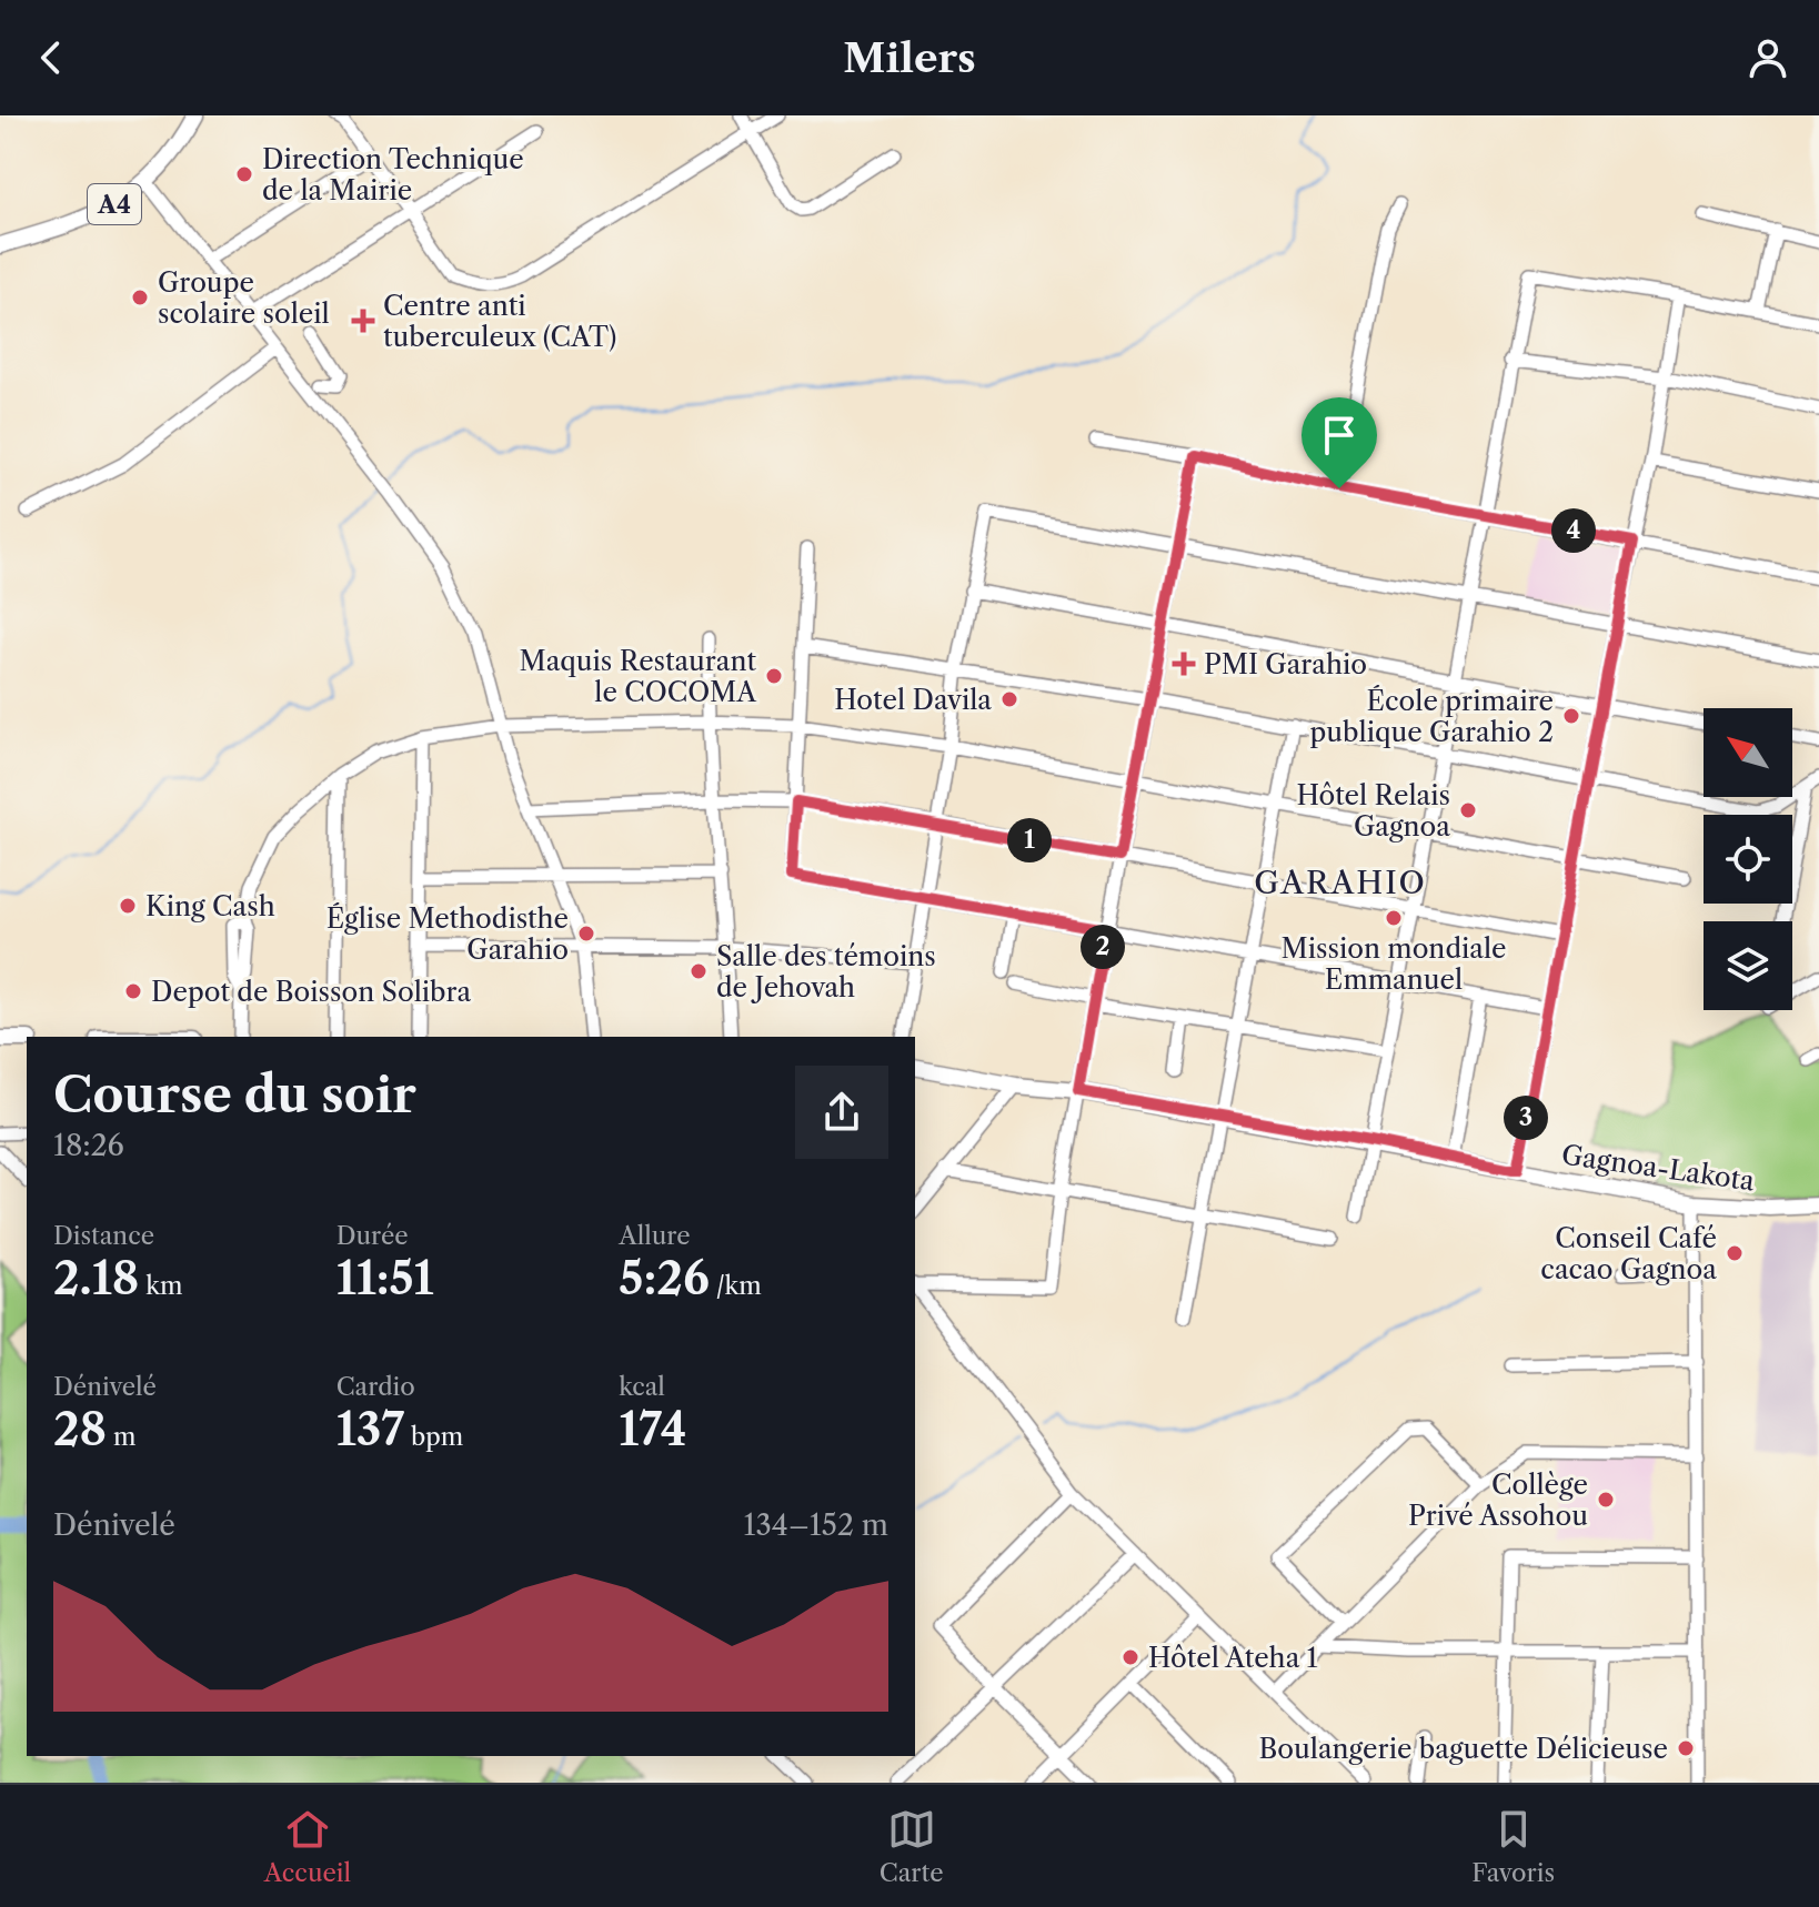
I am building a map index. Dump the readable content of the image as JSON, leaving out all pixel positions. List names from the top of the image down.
{
  "streets": {
    "main road": ["A4", "Gagnoa-Lakota"]
  },
  "districts": ["GARAHIO"],
  "places": {
    "other": [
      "Direction Technique de la Mairie",
      "Groupe scolaire soleil",
      "Maquis Restaurant le COCOMA",
      "Hotel Davila",
      "École primaire publique Garahio 2",
      "Hôtel Relais Gagnoa",
      "King Cash",
      "Mission mondiale Emmanuel",
      "Église Methodisthe Garahio",
      "Salle des témoins de Jehovah",
      "Depot de Boisson Solibra",
      "Conseil Café cacao Gagnoa",
      "Collège Privé Assohou",
      "Hôtel Ateha 1",
      "Boulangerie baguette Délicieuse"
    ],
    "health": ["Centre anti tuberculeux (CAT)", "PMI Garahio"]
  },
  "north": "top left",
  "page": {
    "header": "Milers",
    "pins": [
      "4",
      "1",
      "2",
      "3"
    ],
    "heading": ["Course du soir", "18:26"],
    "stats": [
      ["Distance", "2.18 km"],
      ["Durée", "11:51"],
      ["Allure", "5:26 /km"],
      ["Dénivelé", "28 m"],
      ["Cardio", "137 bpm"],
      ["kcal", "174"]
    ],
    "chart": ["Dénivelé", "134–152 m"],
    "tabs": ["Accueil", "Carte", "Favoris"]
  }
}
